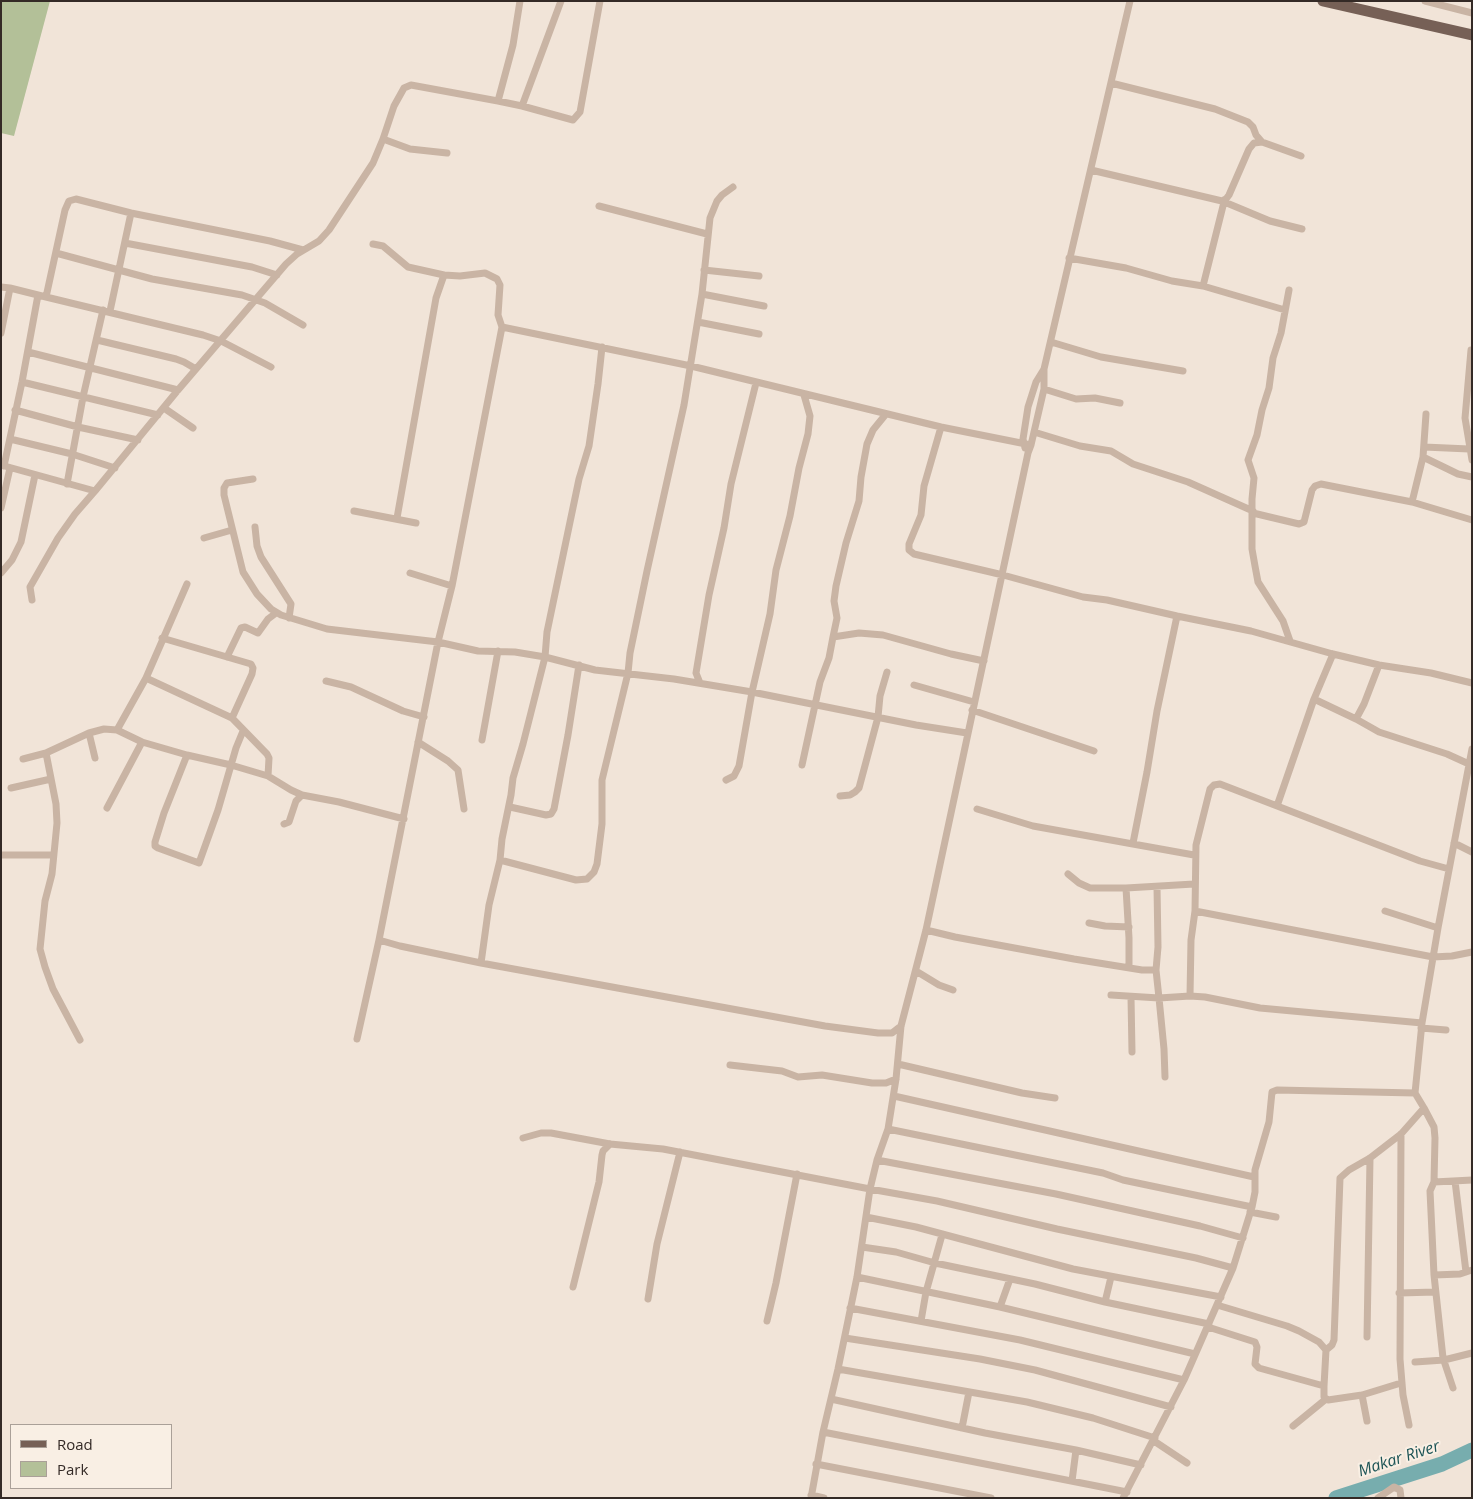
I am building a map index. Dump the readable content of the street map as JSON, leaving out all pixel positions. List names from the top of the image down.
{
  "water": ["Makar River"],
  "legend": ["Road", "Park"]
}
